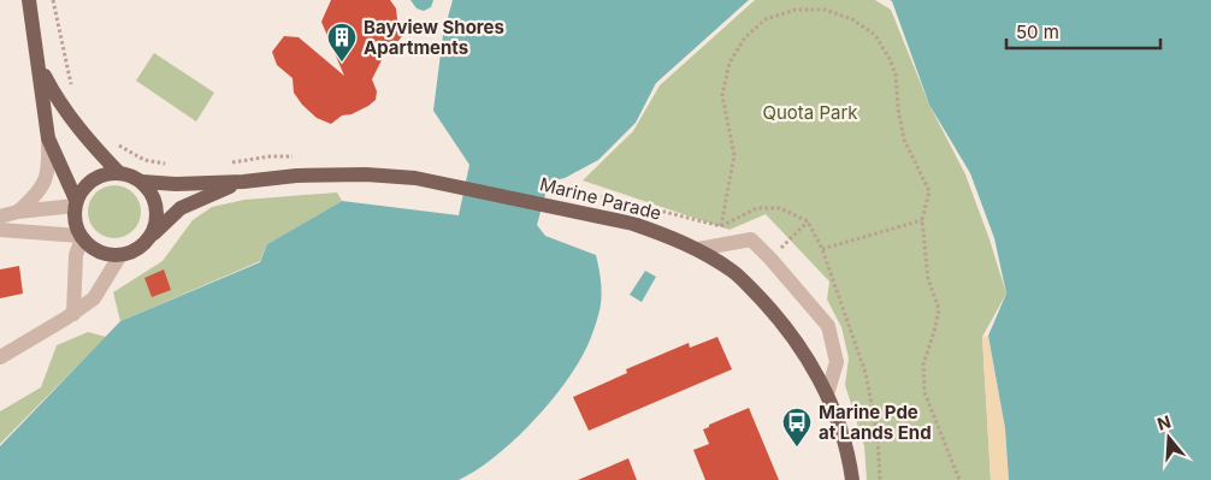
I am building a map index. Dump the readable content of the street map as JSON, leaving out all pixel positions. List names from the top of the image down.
{
  "streets": {
    "main road": ["Marine Parade"]
  },
  "parks": ["Quota Park"],
  "places": {
    "building": ["Bayview Shores Apartments"],
    "bus stop": ["Marine Pde at Lands End"]
  },
  "scale_bar": "50 m",
  "north": "top"
}
